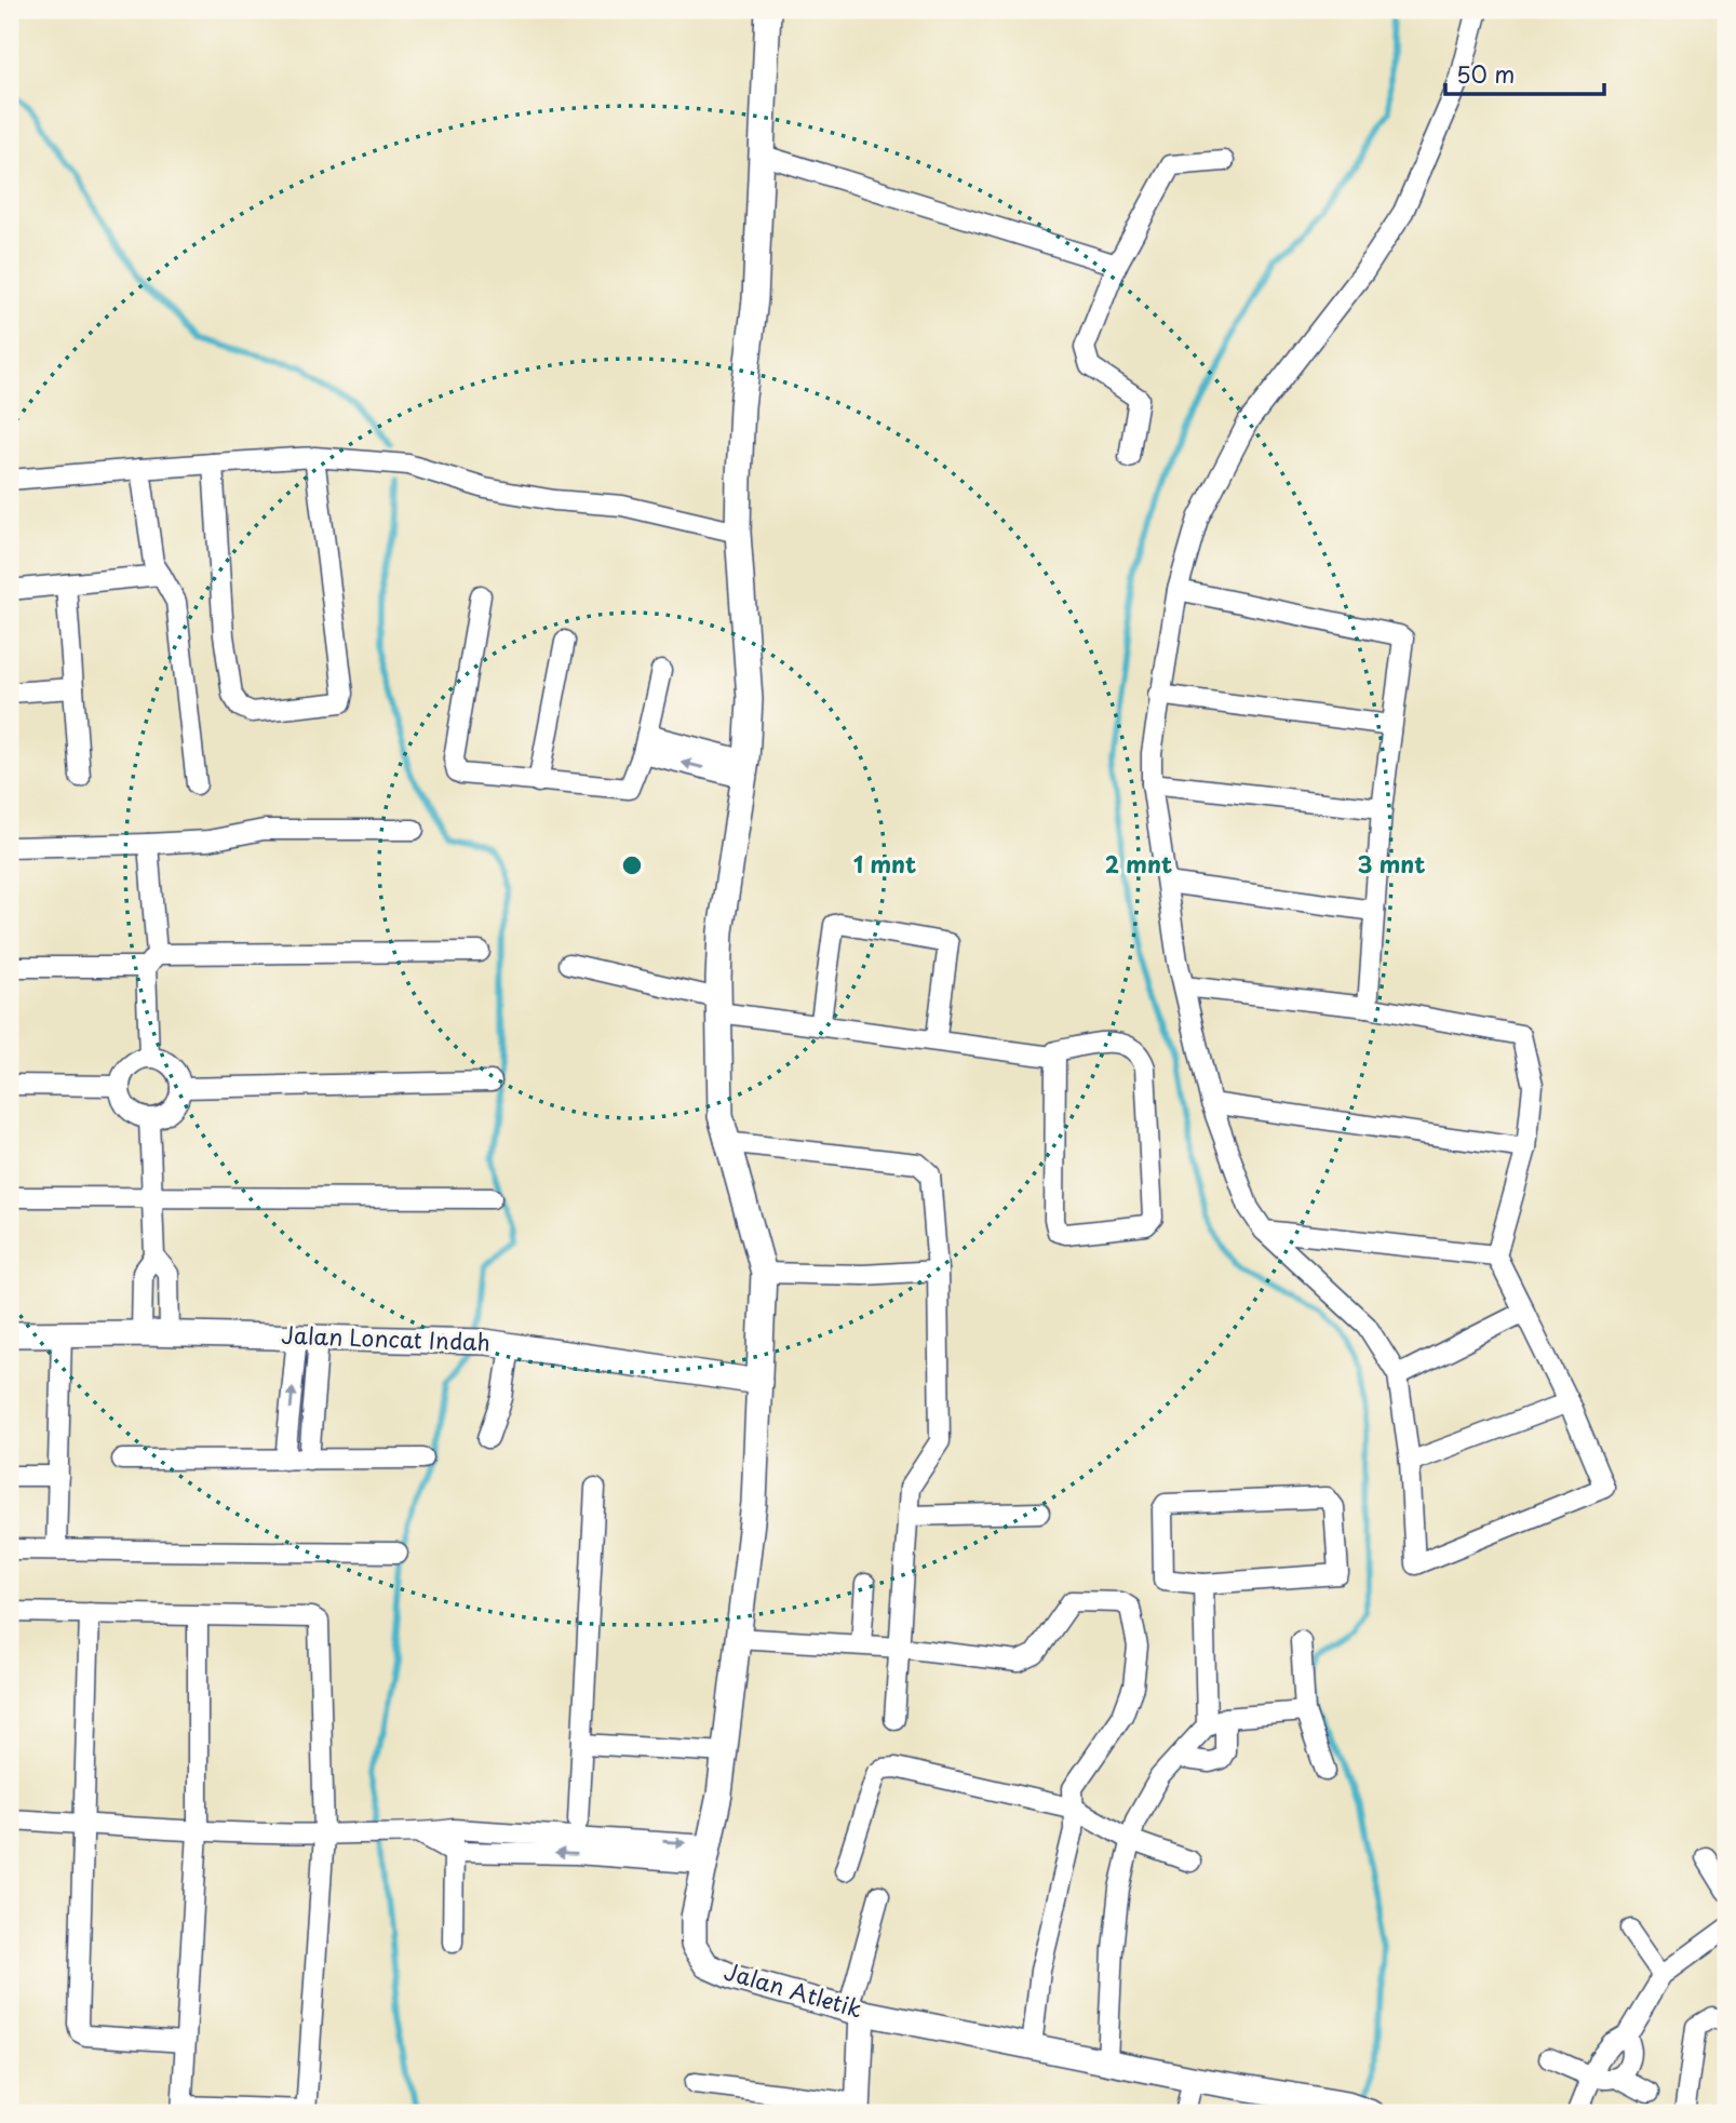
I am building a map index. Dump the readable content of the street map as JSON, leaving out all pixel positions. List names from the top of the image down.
{
  "streets": {
    "street": ["Jalan Loncat Indah", "Jalan Atletik"]
  },
  "crossings": [
    ["Jalan Loncat Indah", "Jalan Atletik"]
  ],
  "scale_bar": "50 m",
  "rings": ["1 mnt", "2 mnt", "3 mnt"]
}
